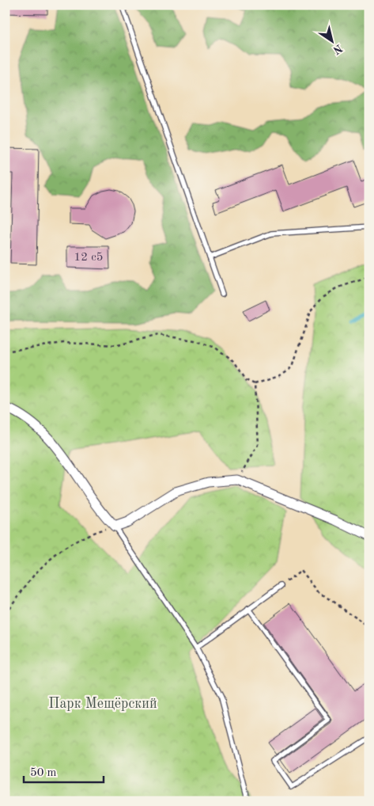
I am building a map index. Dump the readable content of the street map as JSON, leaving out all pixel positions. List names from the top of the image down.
{
  "parks": ["Парк Мещёрский"],
  "house_numbers": ["12 с5"],
  "scale_bar": "50 m",
  "north": "bottom right"
}
